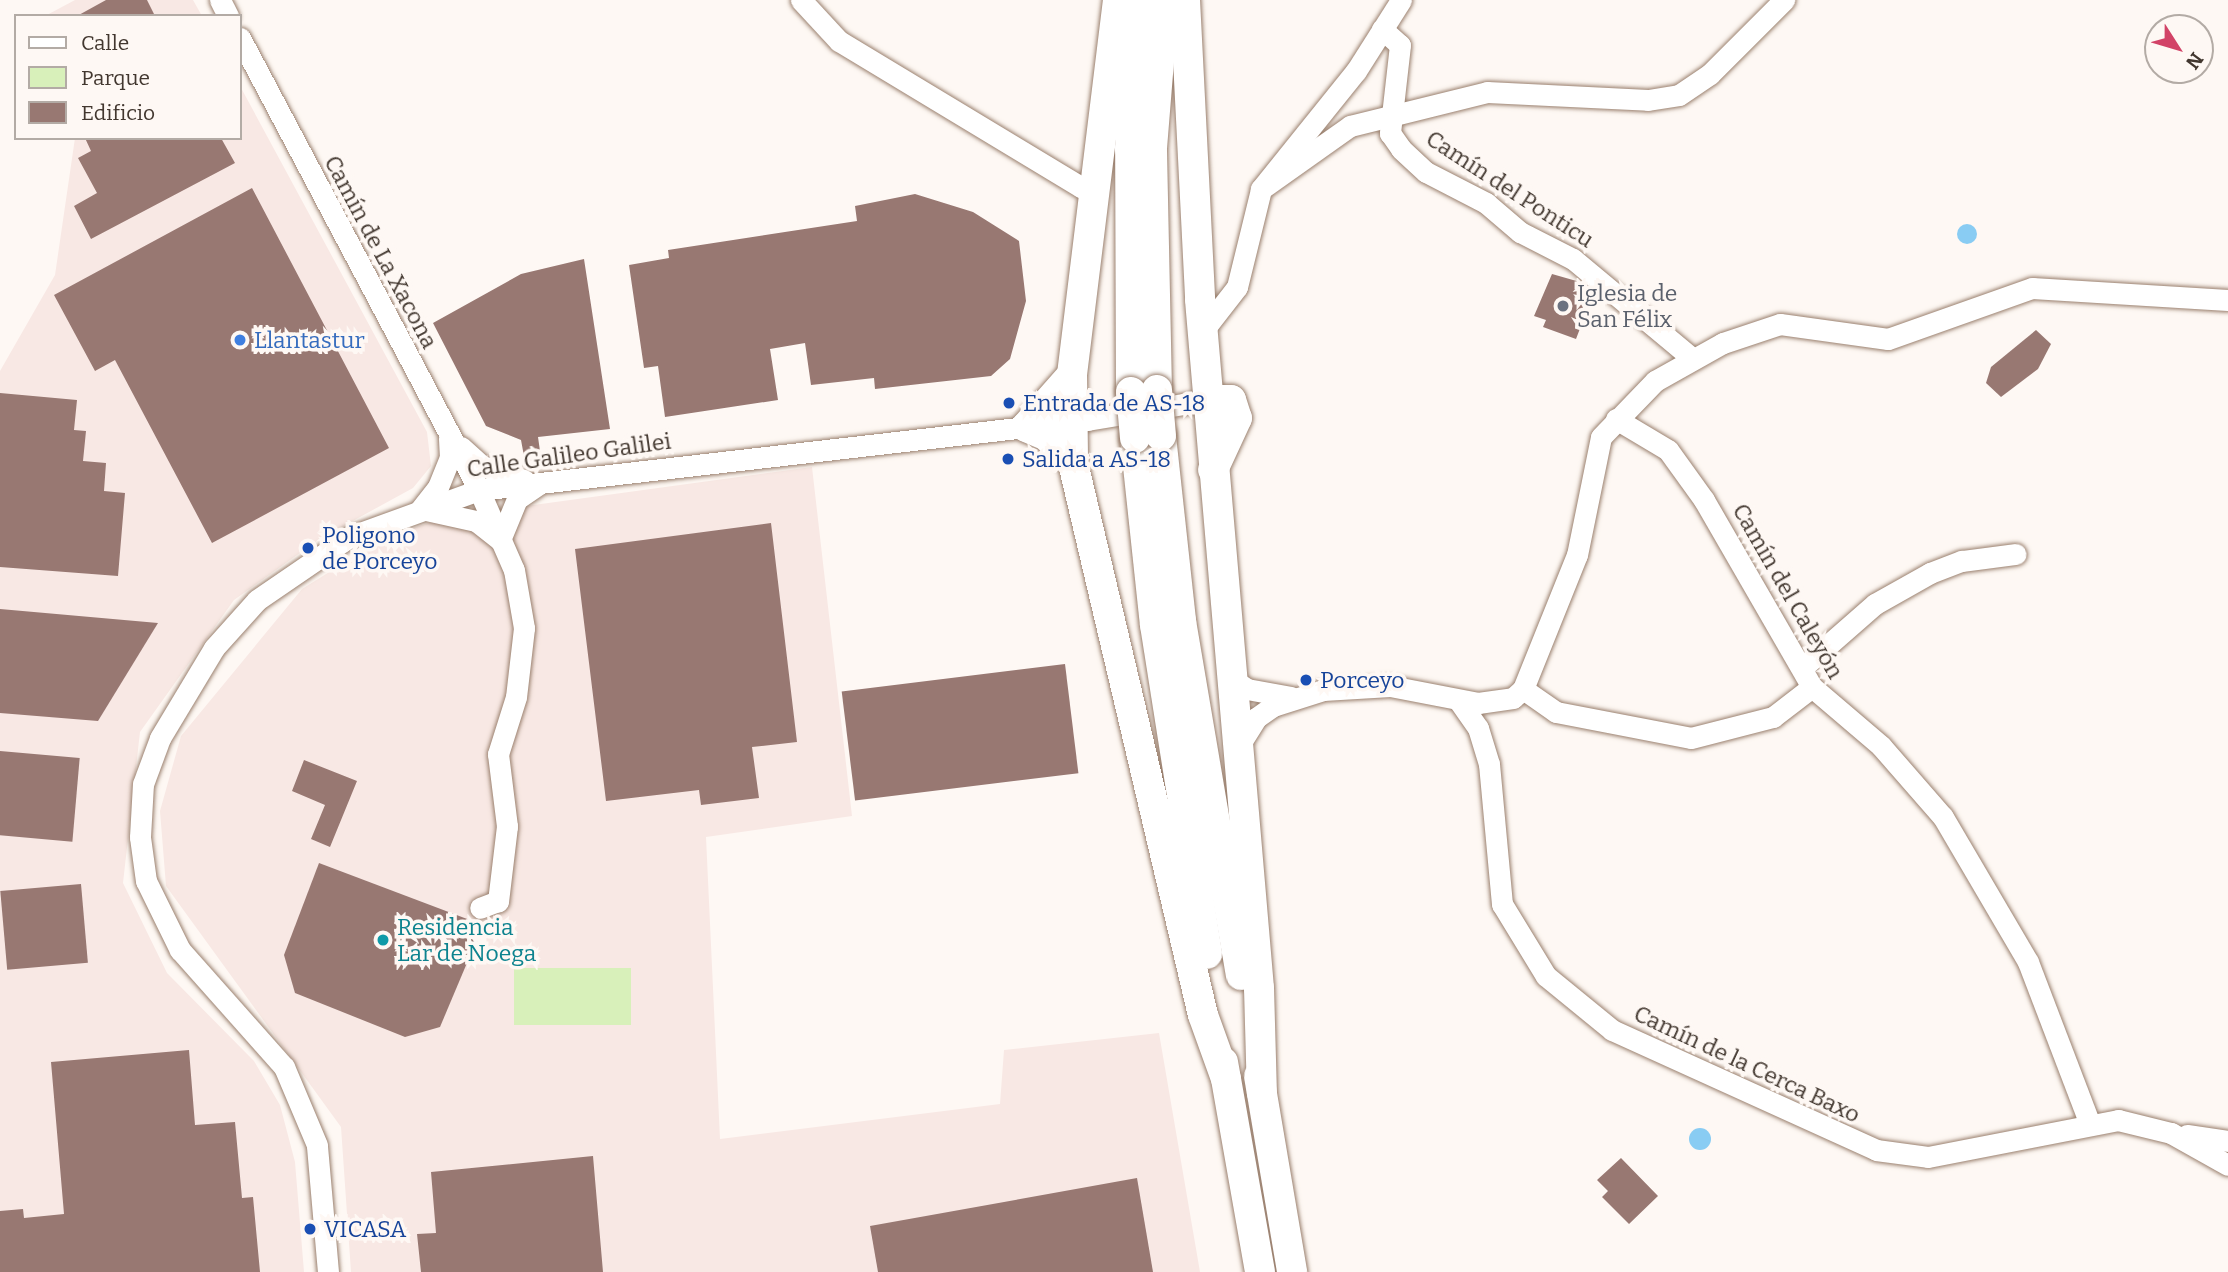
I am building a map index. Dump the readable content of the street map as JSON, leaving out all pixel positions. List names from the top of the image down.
{
  "streets": {
    "street": [
      "Camín del Ponticu",
      "Camín de La Xacona",
      "Calle Galileo Galilei",
      "Camín del Caleyón",
      "Camín de la Cerca Baxo"
    ]
  },
  "crossings": [
    ["Camín de La Xacona", "Calle Galileo Galilei"],
    ["Camín del Caleyón", "Camín de la Cerca Baxo"]
  ],
  "places": [
    "Iglesia de San Félix",
    "Llantastur",
    "Entrada de AS-18",
    "Salida a AS-18",
    "Poligono de Porceyo",
    "Porceyo",
    "Residencia Lar de Noega",
    "VICASA"
  ],
  "legend": ["Calle", "Parque", "Edificio"],
  "north": "bottom right"
}
